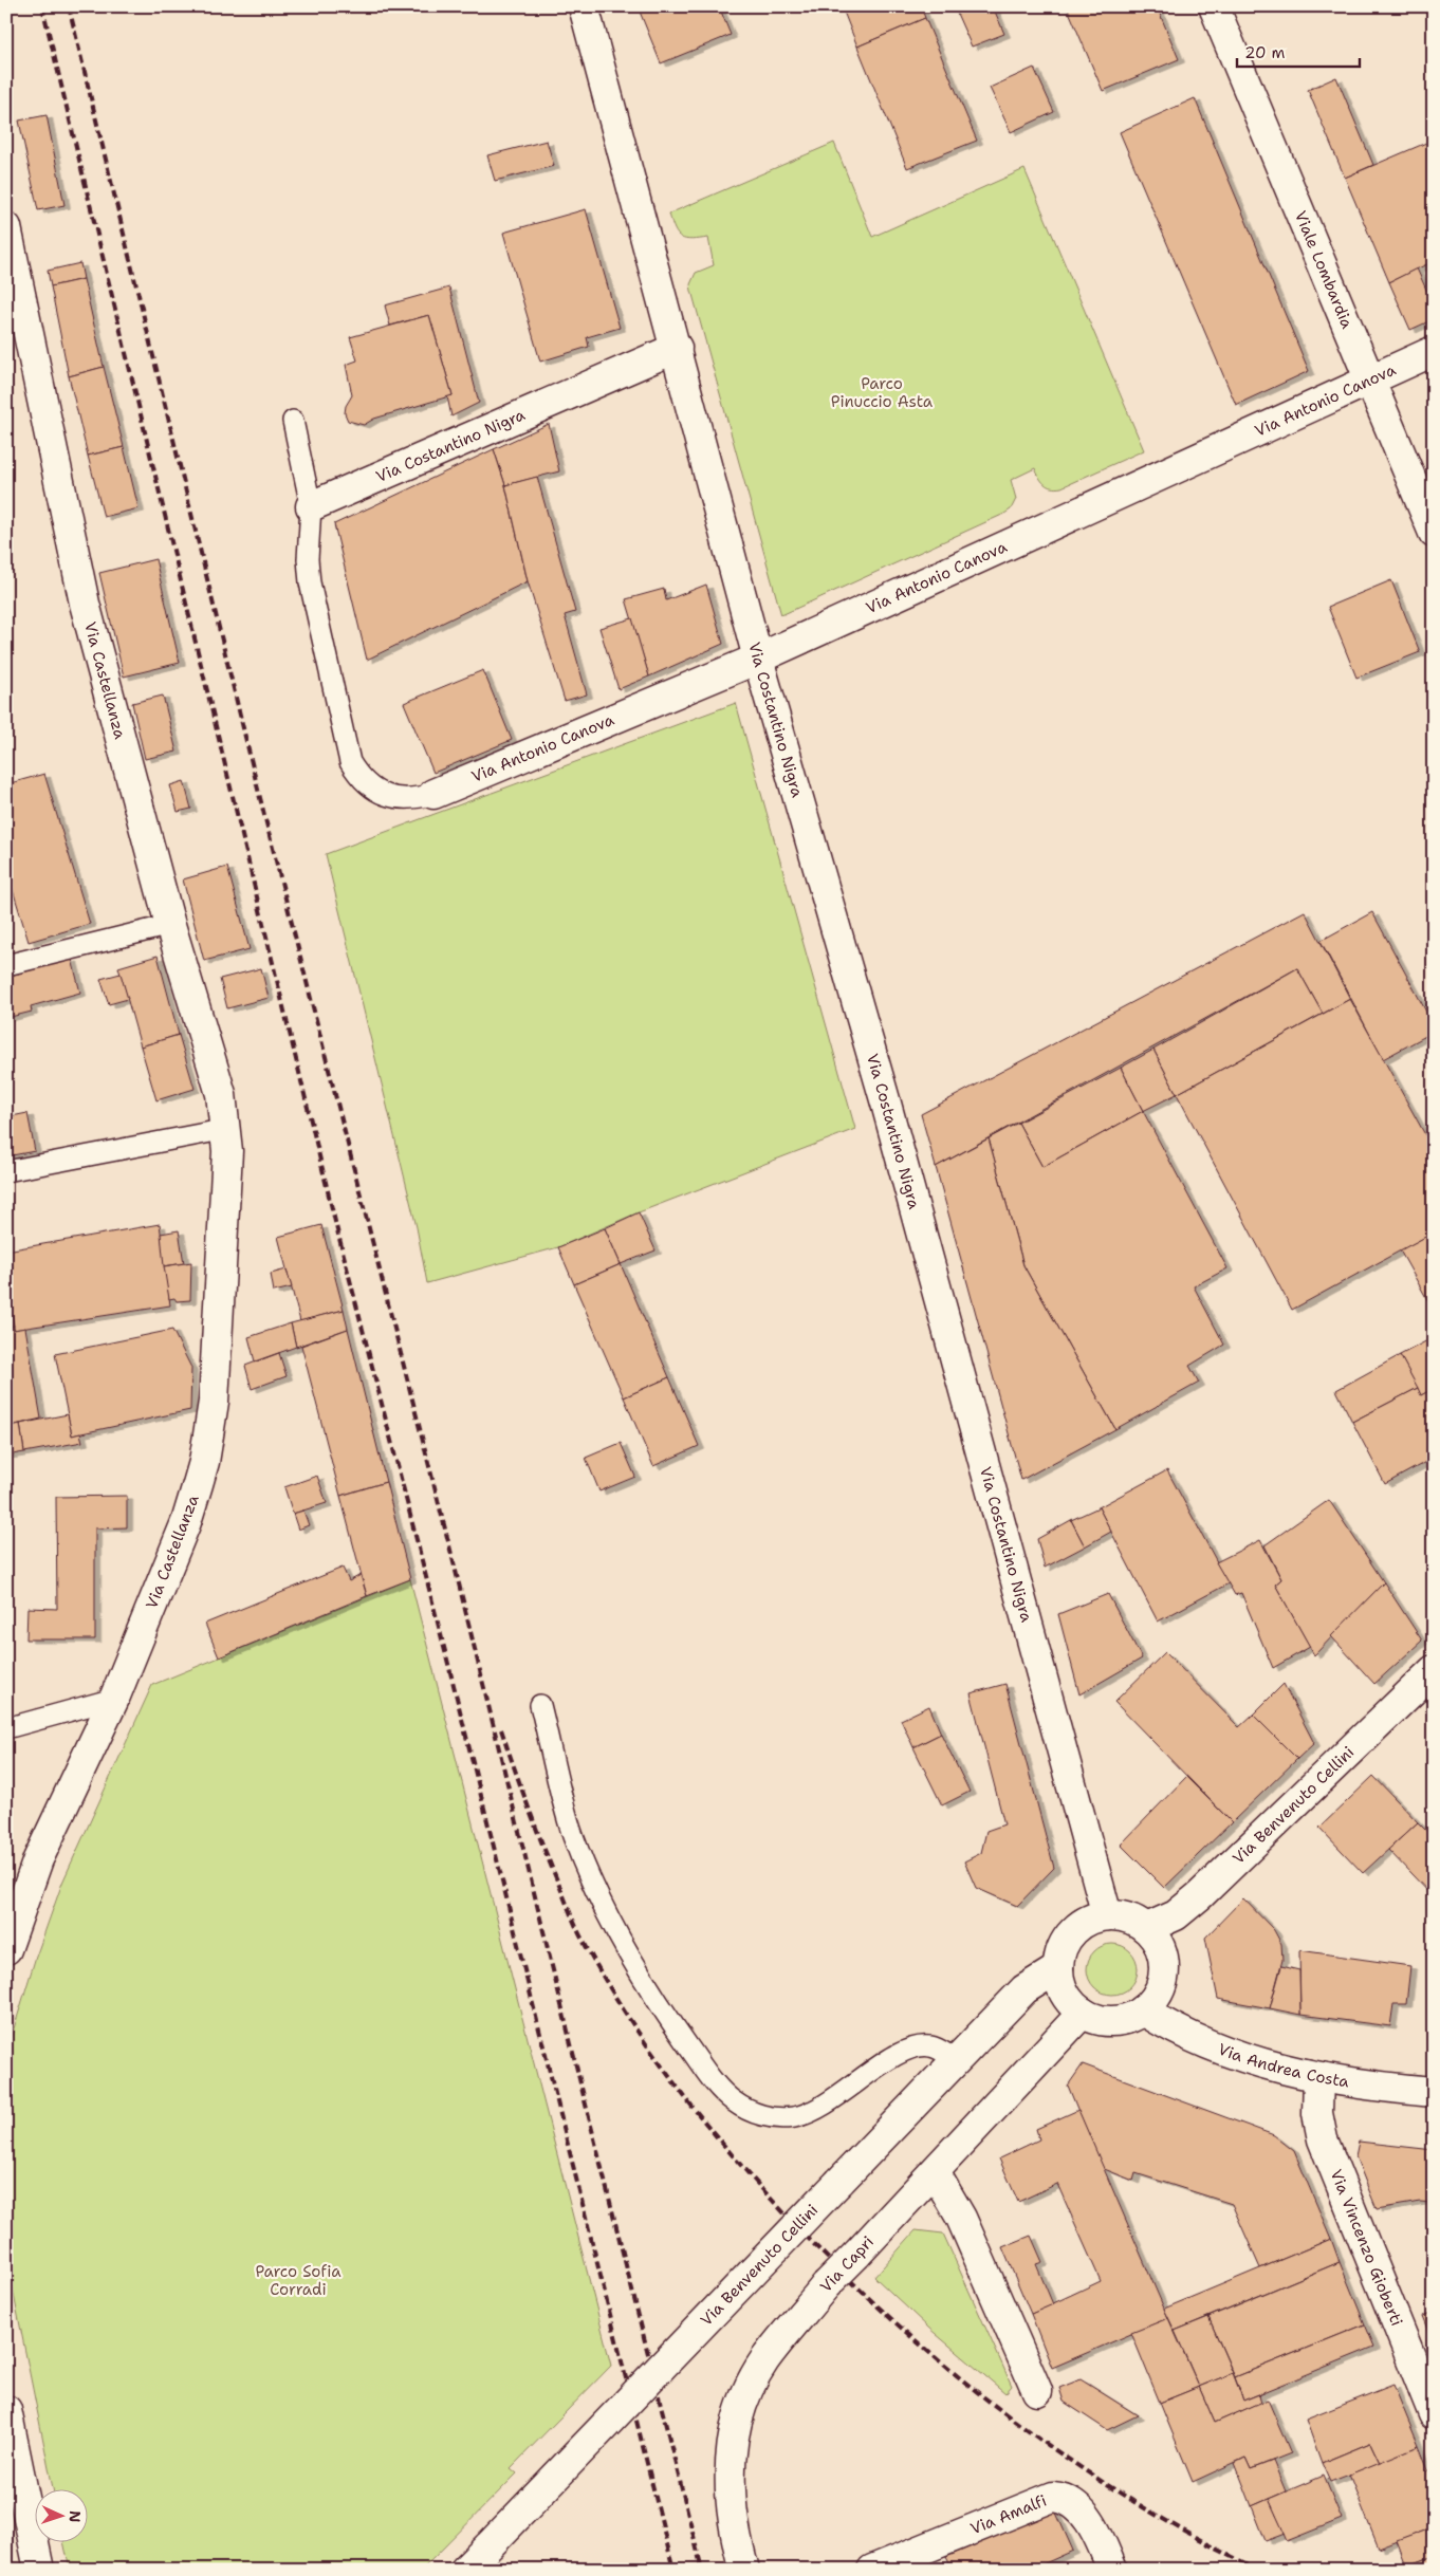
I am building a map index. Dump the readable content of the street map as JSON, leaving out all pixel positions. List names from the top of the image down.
{
  "streets": {
    "street": [
      "Viale Lombardia",
      "Via Antonio Canova",
      "Via Costantino Nigra",
      "Via Castellanza",
      "Via Benvenuto Cellini",
      "Via Andrea Costa",
      "Via Vincenzo Gioberti",
      "Via Capri",
      "Via Amalfi"
    ]
  },
  "crossings": [
    ["Viale Lombardia", "Via Antonio Canova"],
    ["Via Antonio Canova", "Via Costantino Nigra"],
    ["Via Costantino Nigra", "Via Benvenuto Cellini"],
    ["Via Costantino Nigra", "Via Andrea Costa"],
    ["Via Costantino Nigra", "Via Capri"],
    ["Via Benvenuto Cellini", "Via Andrea Costa"],
    ["Via Benvenuto Cellini", "Via Capri"],
    ["Via Andrea Costa", "Via Vincenzo Gioberti"],
    ["Via Andrea Costa", "Via Capri"]
  ],
  "parks": ["Parco Pinuccio Asta", "Parco Sofia Corradi"],
  "scale_bar": "20 m",
  "north": "right"
}
